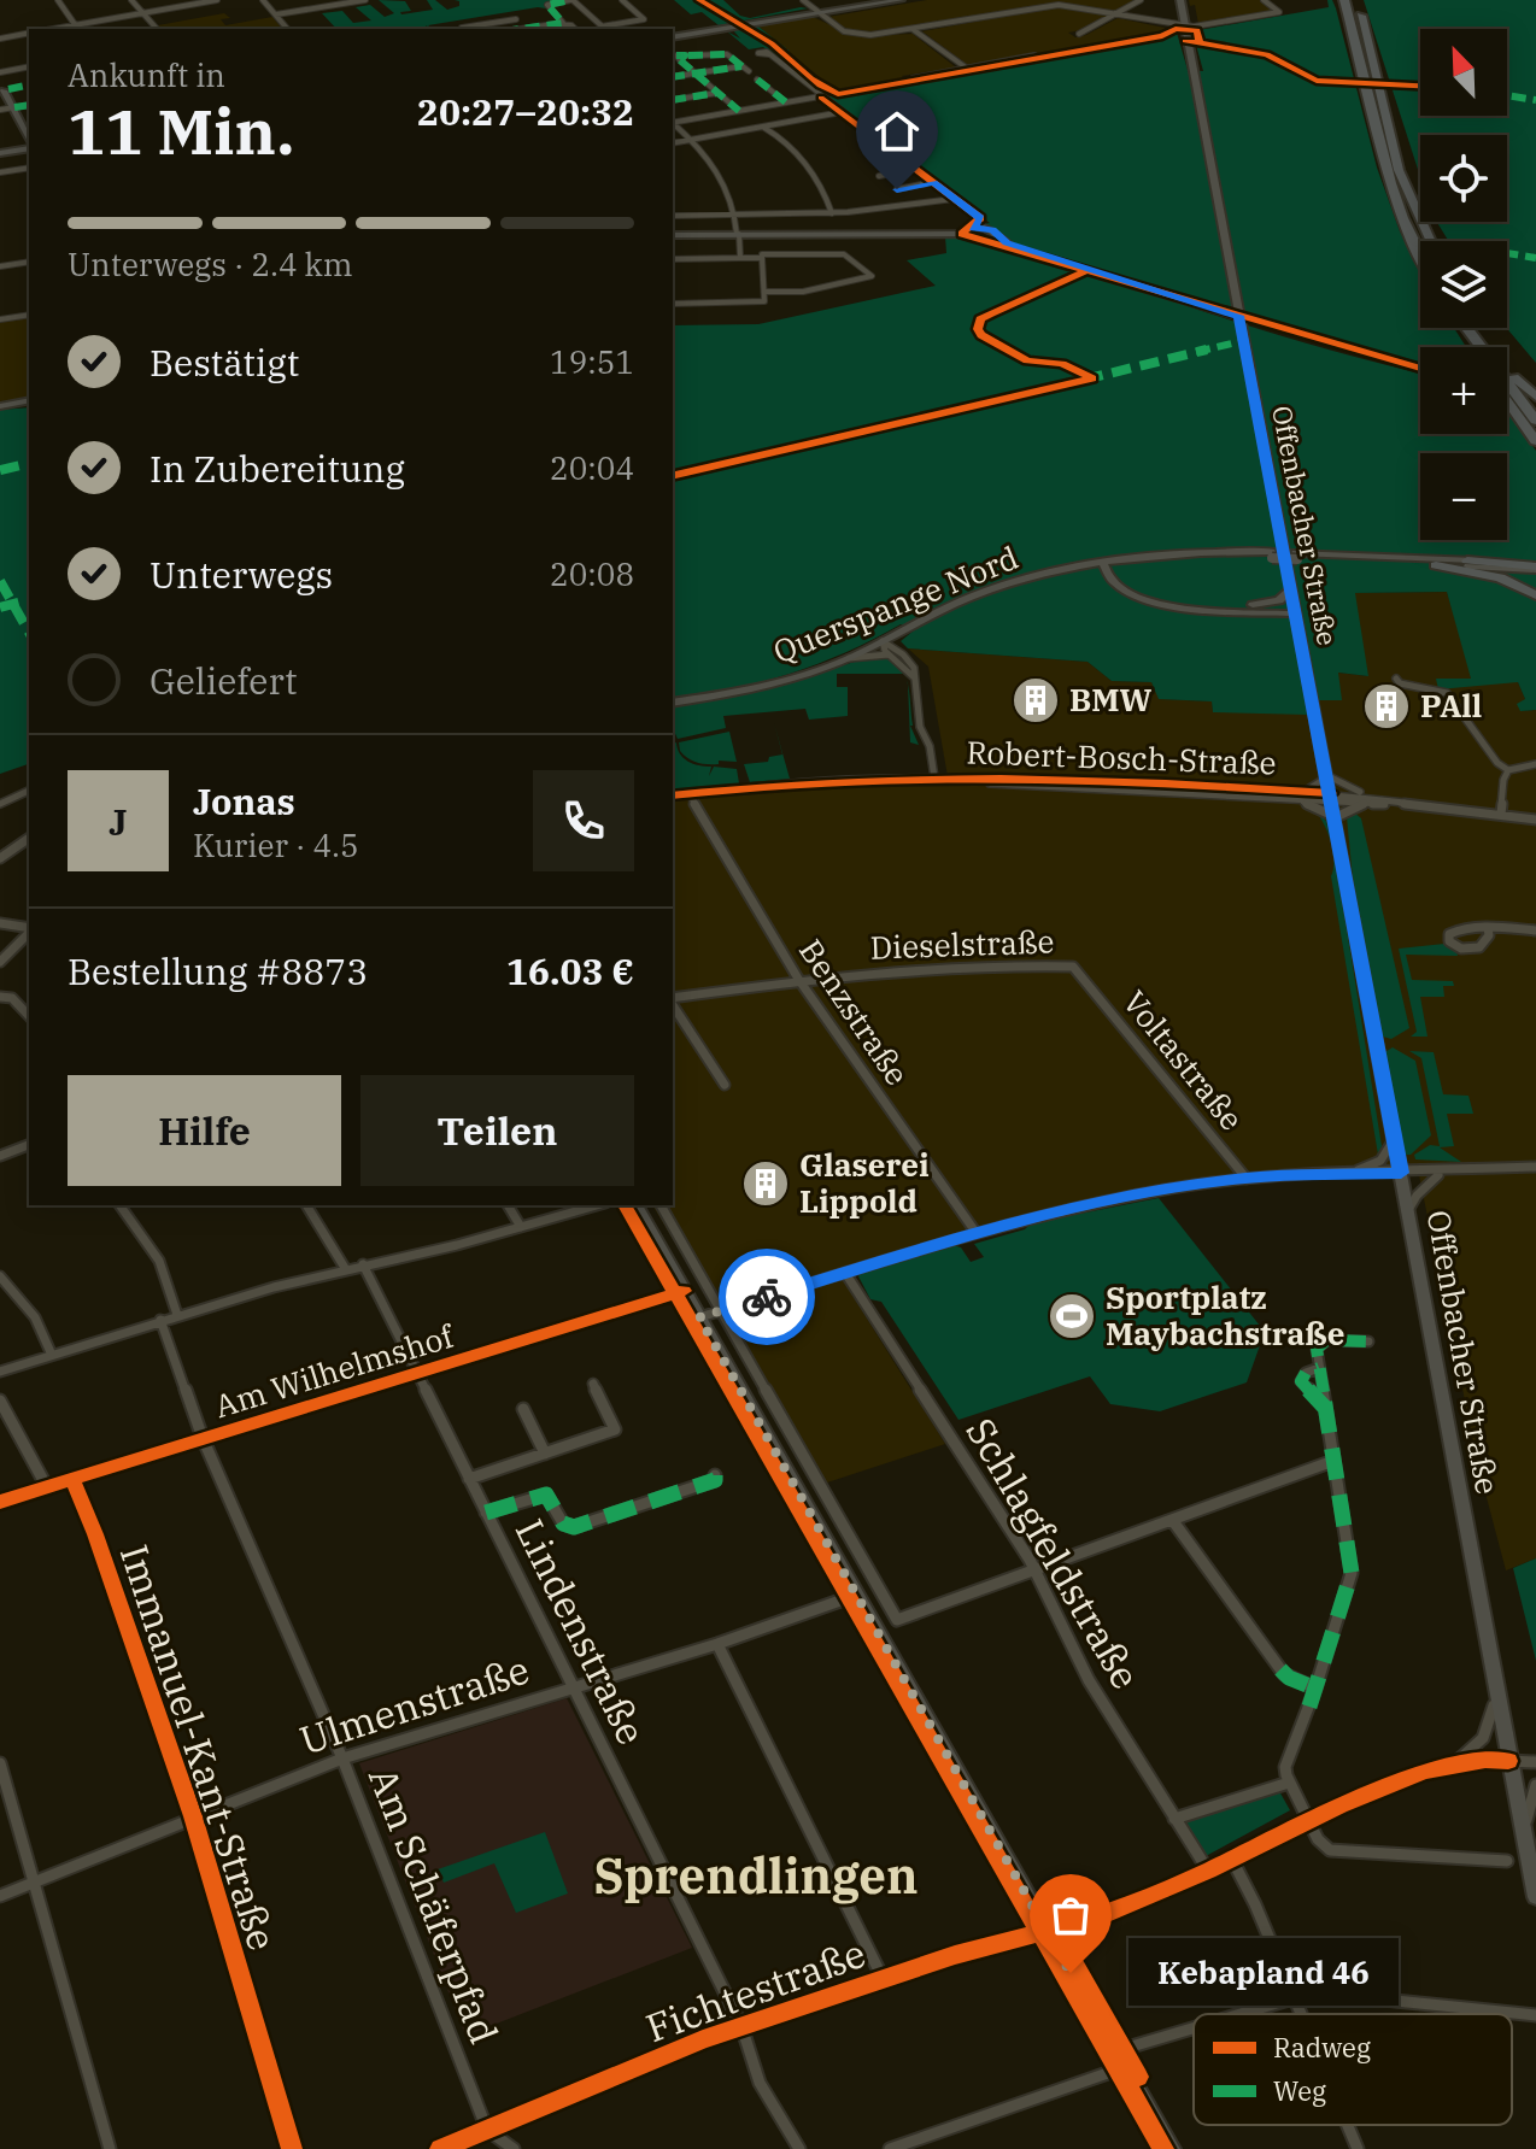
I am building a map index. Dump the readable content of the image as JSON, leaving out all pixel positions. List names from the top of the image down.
{
  "streets": {
    "main road": ["Offenbacher Straße", "Querspange Nord"],
    "street": [
      "Robert-Bosch-Straße",
      "Dieselstraße",
      "Benzstraße",
      "Voltastraße",
      "Am Wilhelmshof",
      "Schlagfeldstraße",
      "Lindenstraße",
      "Ulmenstraße",
      "Immanuel-Kant-Straße",
      "Am Schäferpfad",
      "Fichtestraße"
    ]
  },
  "crossings": [
    ["Offenbacher Straße", "Robert-Bosch-Straße"],
    ["Robert-Bosch-Straße", "Benzstraße"],
    ["Dieselstraße", "Benzstraße"],
    ["Dieselstraße", "Voltastraße"],
    ["Am Wilhelmshof", "Lindenstraße"],
    ["Am Wilhelmshof", "Immanuel-Kant-Straße"],
    ["Am Wilhelmshof", "Am Schäferpfad"],
    ["Schlagfeldstraße", "Fichtestraße"],
    ["Lindenstraße", "Ulmenstraße"],
    ["Lindenstraße", "Fichtestraße"],
    ["Ulmenstraße", "Immanuel-Kant-Straße"],
    ["Ulmenstraße", "Am Schäferpfad"],
    ["Am Schäferpfad", "Fichtestraße"]
  ],
  "districts": ["Sprendlingen"],
  "places": {
    "building": ["BMW", "PAll", "Glaserei Lippold"],
    "sports": ["Sportplatz Maybachstraße"],
    "other": ["Kebapland 46"]
  },
  "legend": ["Radweg", "Weg"],
  "north": "top left",
  "page": {
    "map_buttons": ["+", "−"],
    "heading": ["11 Min.", "Ankunft in", "20:27–20:32"],
    "panel": [
      "Jonas",
      "Kurier · 4.5",
      "Bestellung #8873",
      "16.03 €"
    ],
    "bar": "Unterwegs · 2.4 km",
    "list": [
      ["Bestätigt", "19:51"],
      ["In Zubereitung", "20:04"],
      ["Unterwegs", "20:08"],
      "Geliefert"
    ],
    "round": "J",
    "buttons": ["Hilfe", "Teilen"],
    "bubble": "Kebapland 46"
  }
}
